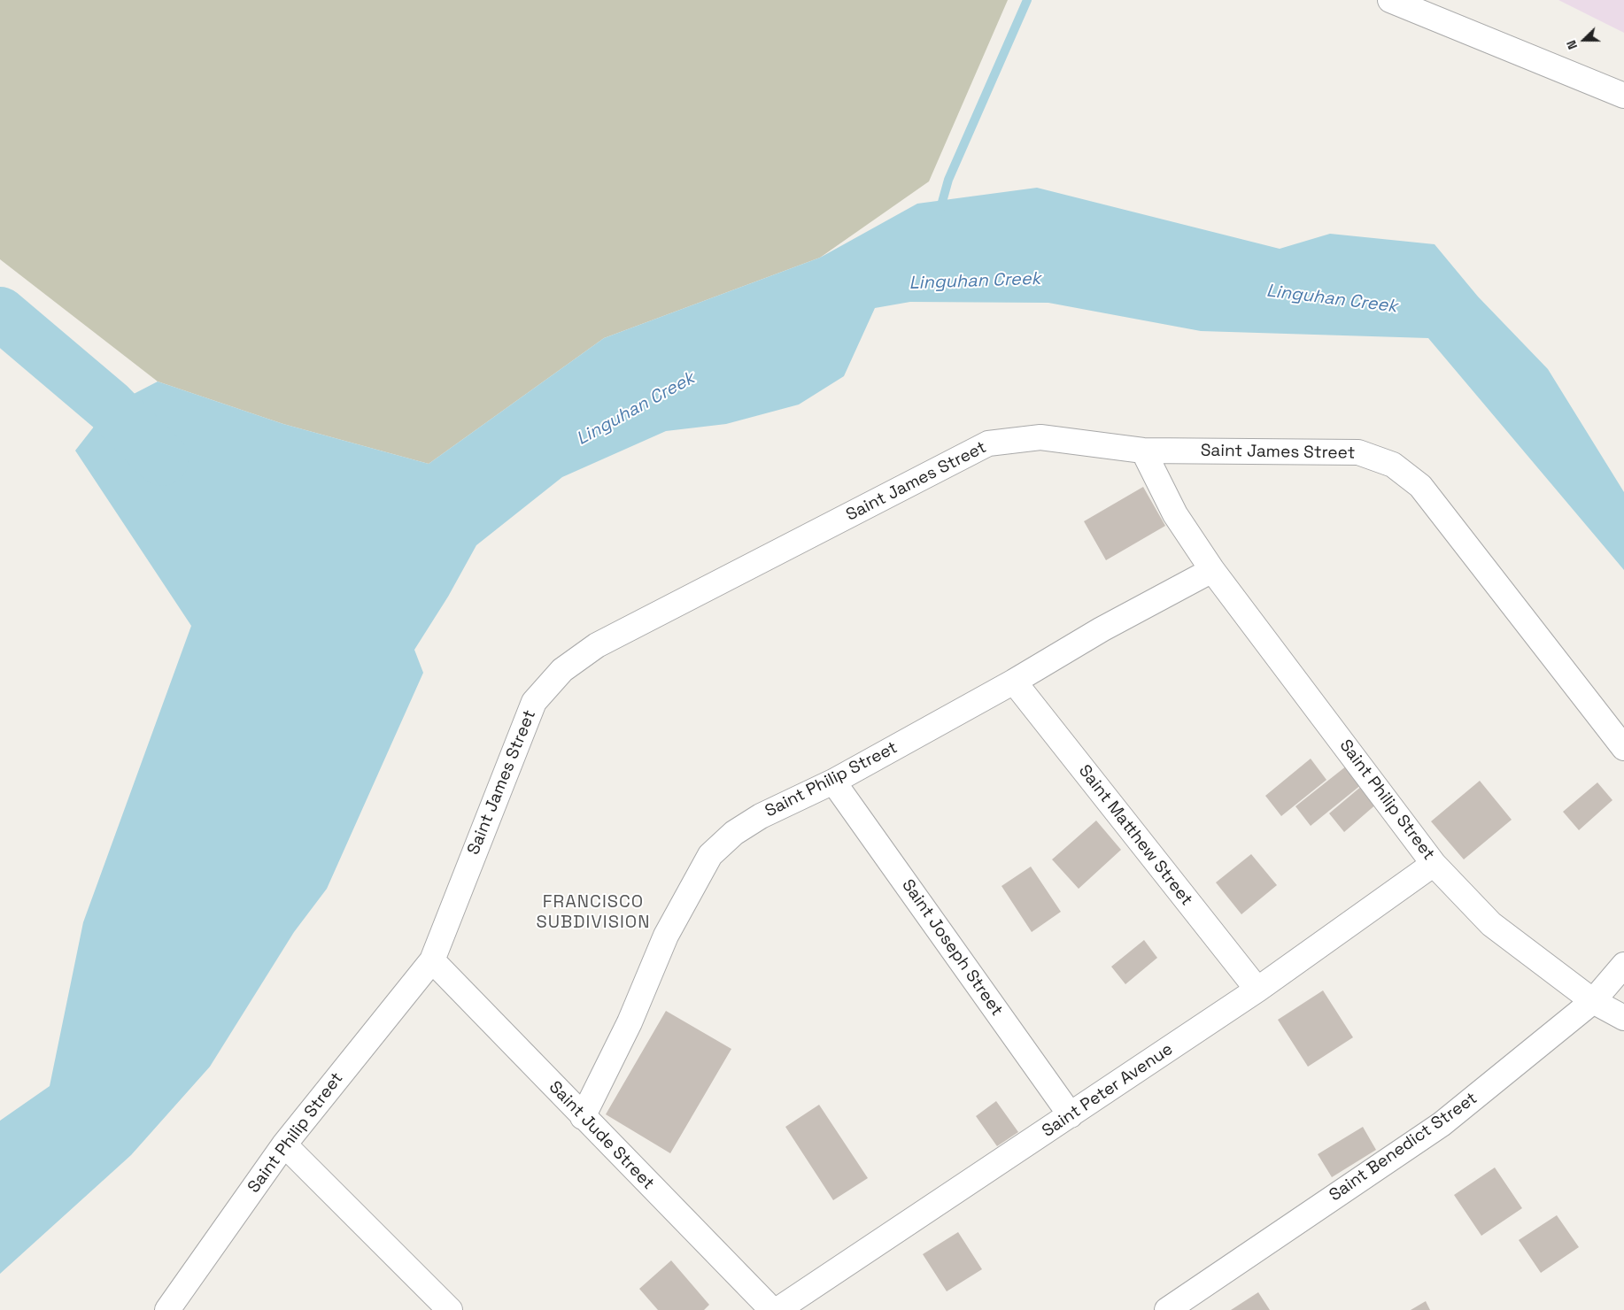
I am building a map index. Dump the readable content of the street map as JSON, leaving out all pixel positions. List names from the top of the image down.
{
  "streets": {
    "street": [
      "Saint James Street",
      "Saint Philip Street",
      "Saint Matthew Street",
      "Saint Joseph Street",
      "Saint Peter Avenue",
      "Saint Jude Street",
      "Saint Benedict Street"
    ]
  },
  "crossings": [
    ["Saint James Street", "Saint Philip Street"],
    ["Saint James Street", "Saint Jude Street"],
    ["Saint Philip Street", "Saint Matthew Street"],
    ["Saint Philip Street", "Saint Joseph Street"],
    ["Saint Philip Street", "Saint Peter Avenue"],
    ["Saint Philip Street", "Saint Jude Street"],
    ["Saint Philip Street", "Saint Benedict Street"],
    ["Saint Matthew Street", "Saint Peter Avenue"],
    ["Saint Joseph Street", "Saint Peter Avenue"]
  ],
  "districts": ["FRANCISCO SUBDIVISION"],
  "water": ["Linguhan Creek"],
  "north": "left"
}
